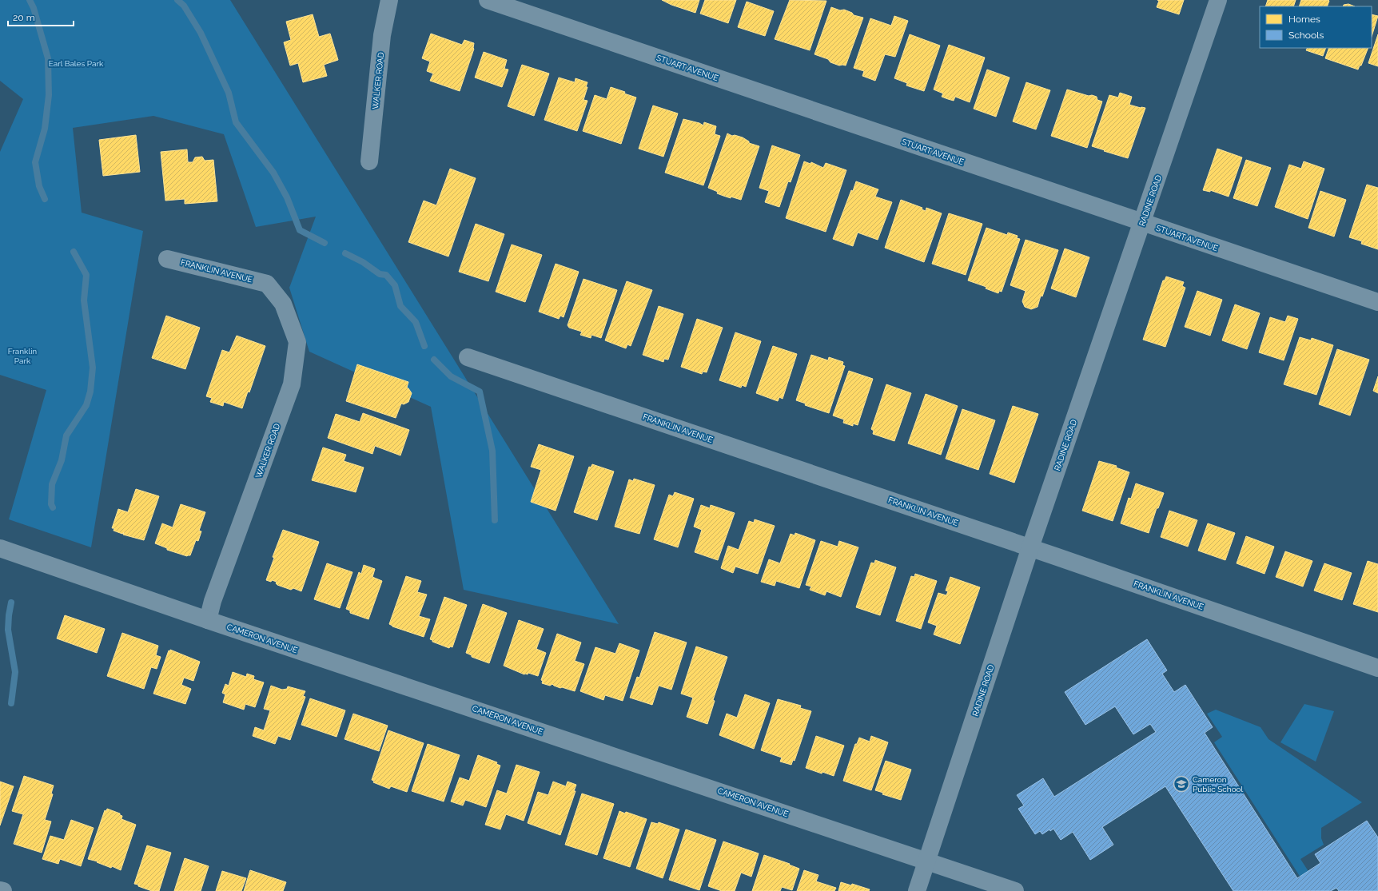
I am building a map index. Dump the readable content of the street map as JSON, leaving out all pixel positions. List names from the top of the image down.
{
  "streets": {
    "street": [
      "STUART AVENUE",
      "WALKER ROAD",
      "RADINE ROAD",
      "FRANKLIN AVENUE",
      "CAMERON AVENUE"
    ]
  },
  "crossings": [
    ["STUART AVENUE", "RADINE ROAD"],
    ["WALKER ROAD", "FRANKLIN AVENUE"],
    ["WALKER ROAD", "CAMERON AVENUE"],
    ["RADINE ROAD", "FRANKLIN AVENUE"],
    ["RADINE ROAD", "CAMERON AVENUE"]
  ],
  "parks": ["Earl Bales Park", "Franklin Park"],
  "places": {
    "school or university": ["Cameron Public School"]
  },
  "legend": ["Homes", "Schools"],
  "scale_bar": "20 m"
}
